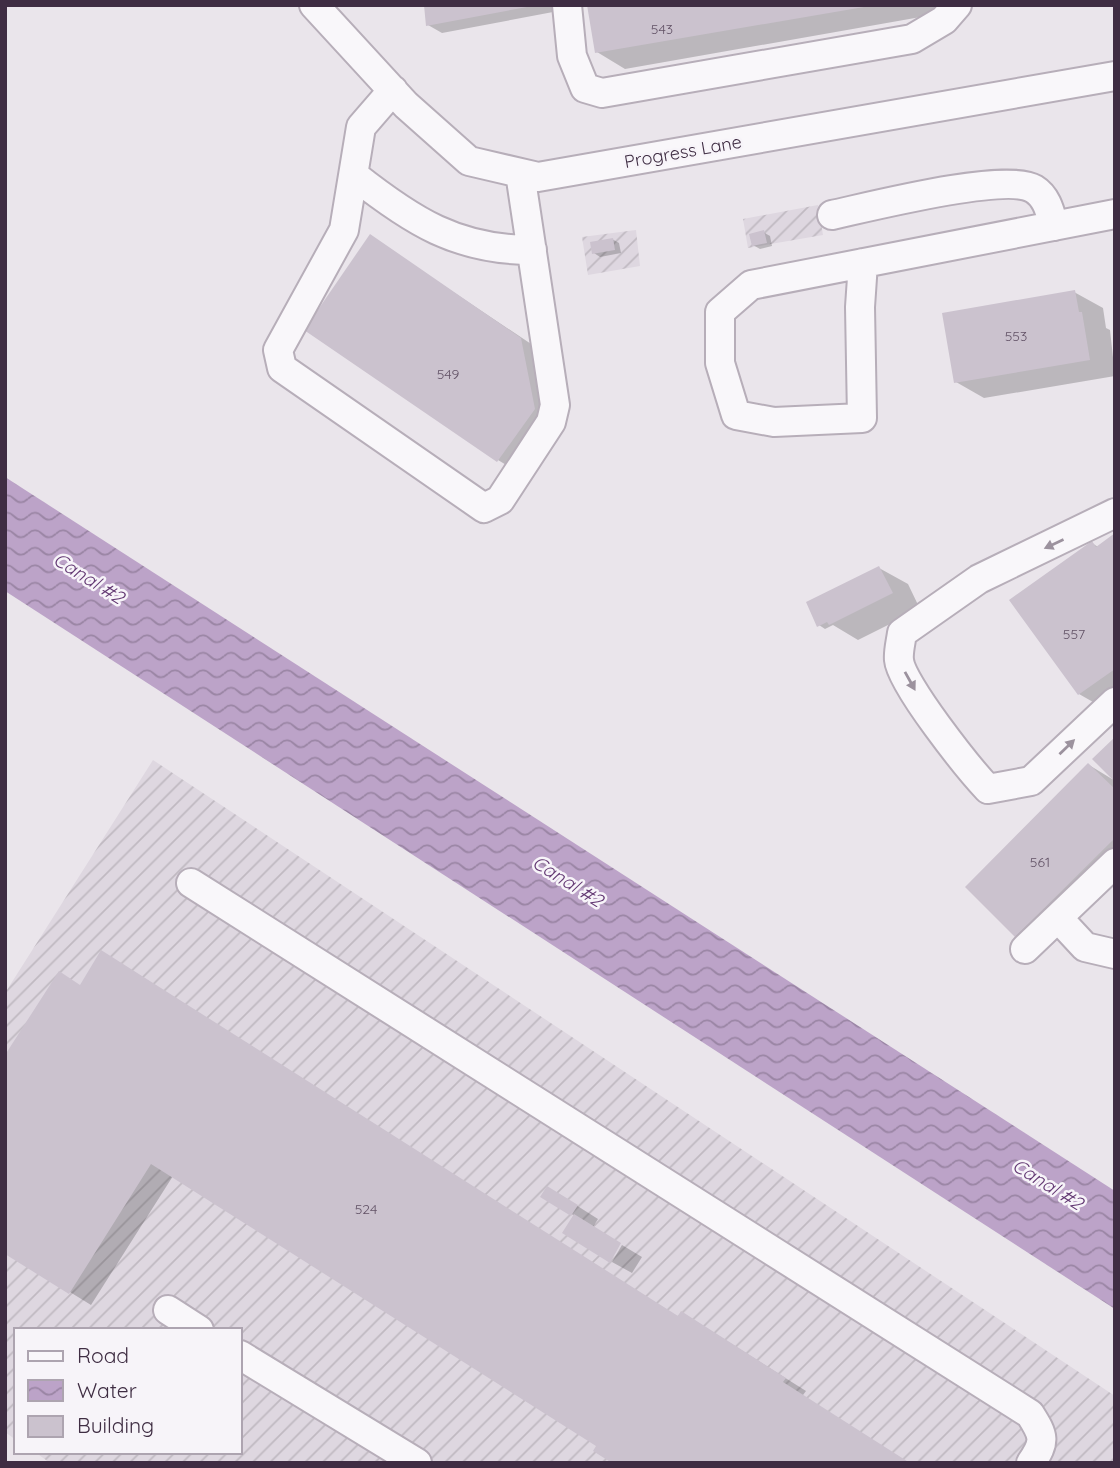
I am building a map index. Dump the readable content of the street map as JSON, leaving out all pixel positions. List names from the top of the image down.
{
  "streets": {
    "street": ["Progress Lane"]
  },
  "water": ["Canal #2"],
  "house_numbers": [
    "543",
    "553",
    "549",
    "557",
    "561",
    "524"
  ],
  "legend": ["Road", "Water", "Building"]
}
